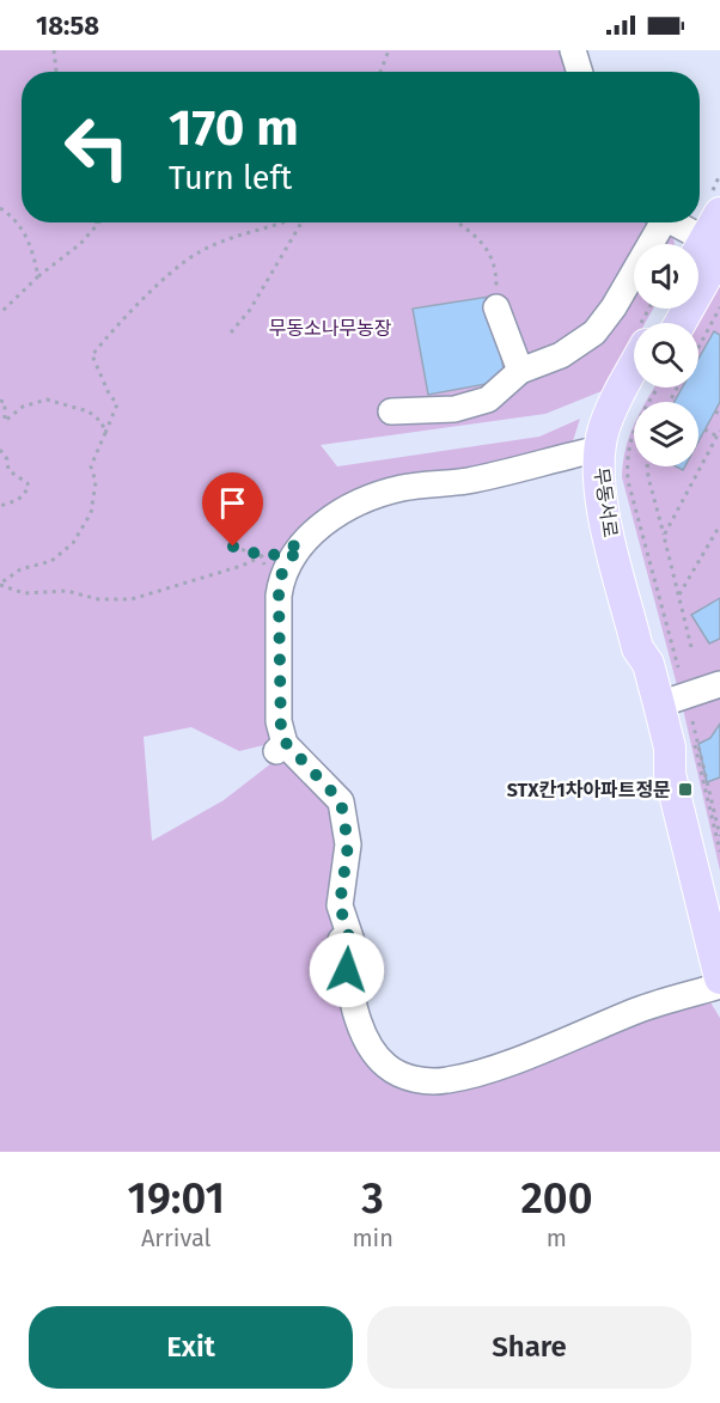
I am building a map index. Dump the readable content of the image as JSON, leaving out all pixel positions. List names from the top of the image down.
{
  "streets": {
    "main road": ["무동서로"]
  },
  "parks": ["무동소나무농장"],
  "places": {
    "transit": ["STX칸1차아파트정문"]
  },
  "page": {
    "status": "18:58",
    "turn": ["170 m", "Turn left"],
    "eta": [
      "19:01",
      "Arrival",
      "3",
      "min",
      "200",
      "m"
    ],
    "buttons": ["Exit", "Share"]
  }
}
